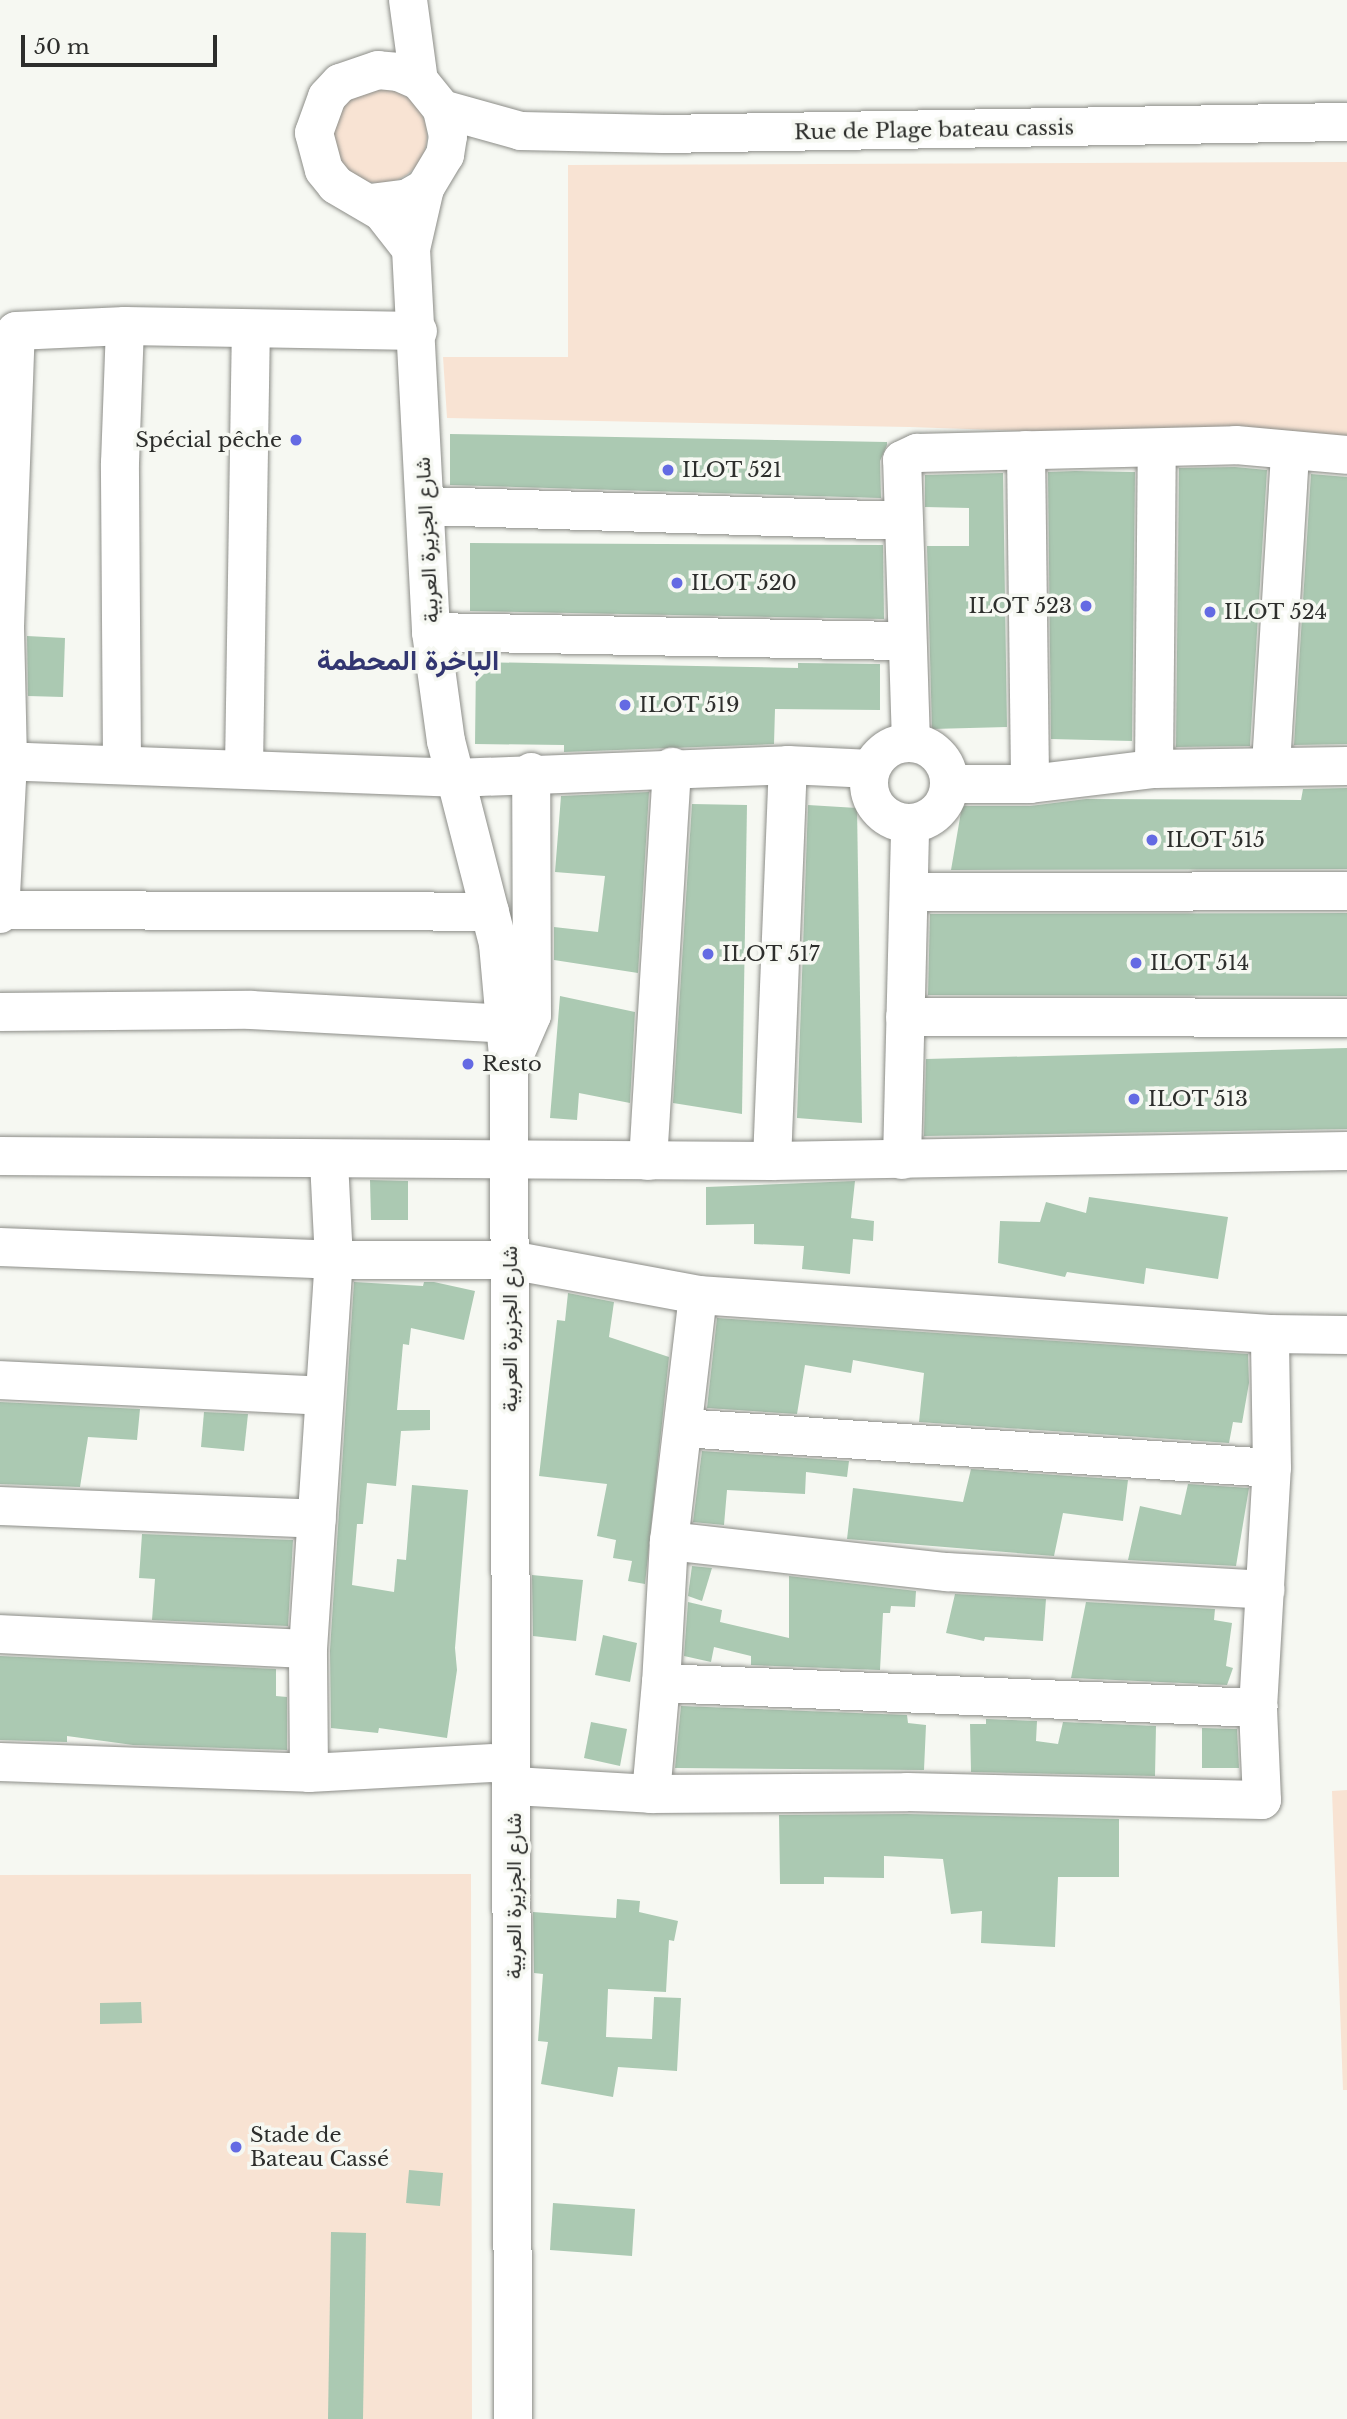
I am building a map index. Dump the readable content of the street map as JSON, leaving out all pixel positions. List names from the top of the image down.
{
  "streets": {
    "street": ["Rue de Plage bateau cassis", "شارع الجزيرة العربية"]
  },
  "districts": ["الباخرة المحطمة"],
  "places": [
    "Spécial pêche",
    "ILOT 521",
    "ILOT 520",
    "ILOT 523",
    "ILOT 524",
    "ILOT 519",
    "ILOT 515",
    "ILOT 517",
    "ILOT 514",
    "Resto",
    "ILOT 513",
    "Stade de Bateau Cassé"
  ],
  "scale_bar": "50 m"
}
